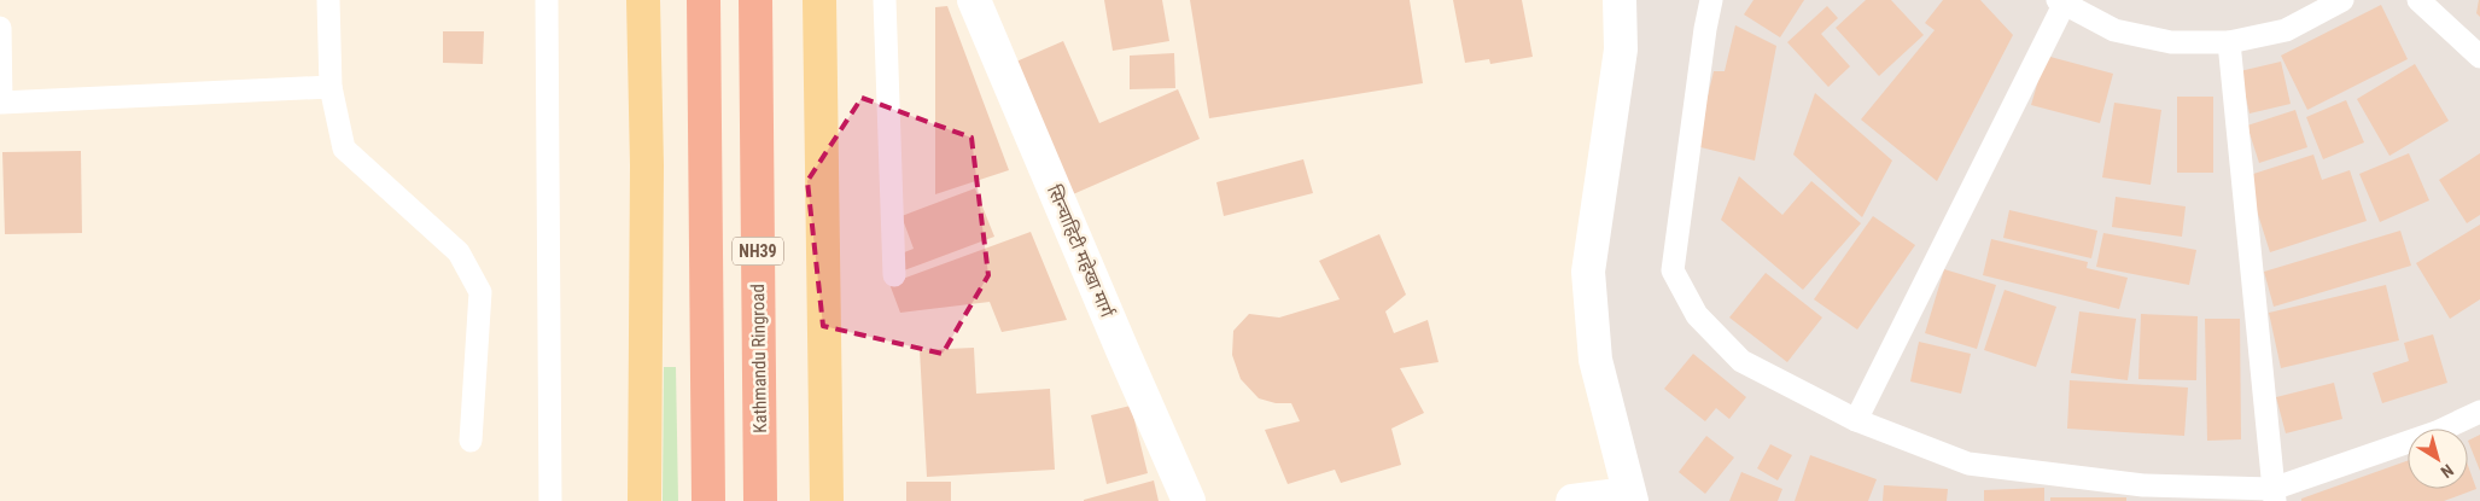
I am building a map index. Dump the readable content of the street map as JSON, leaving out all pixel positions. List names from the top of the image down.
{
  "streets": {
    "highway": ["NH39", "Kathmandu Ringroad"],
    "street": ["सिन्चाहिटी महेखा मार्ग"]
  },
  "north": "bottom right"
}
